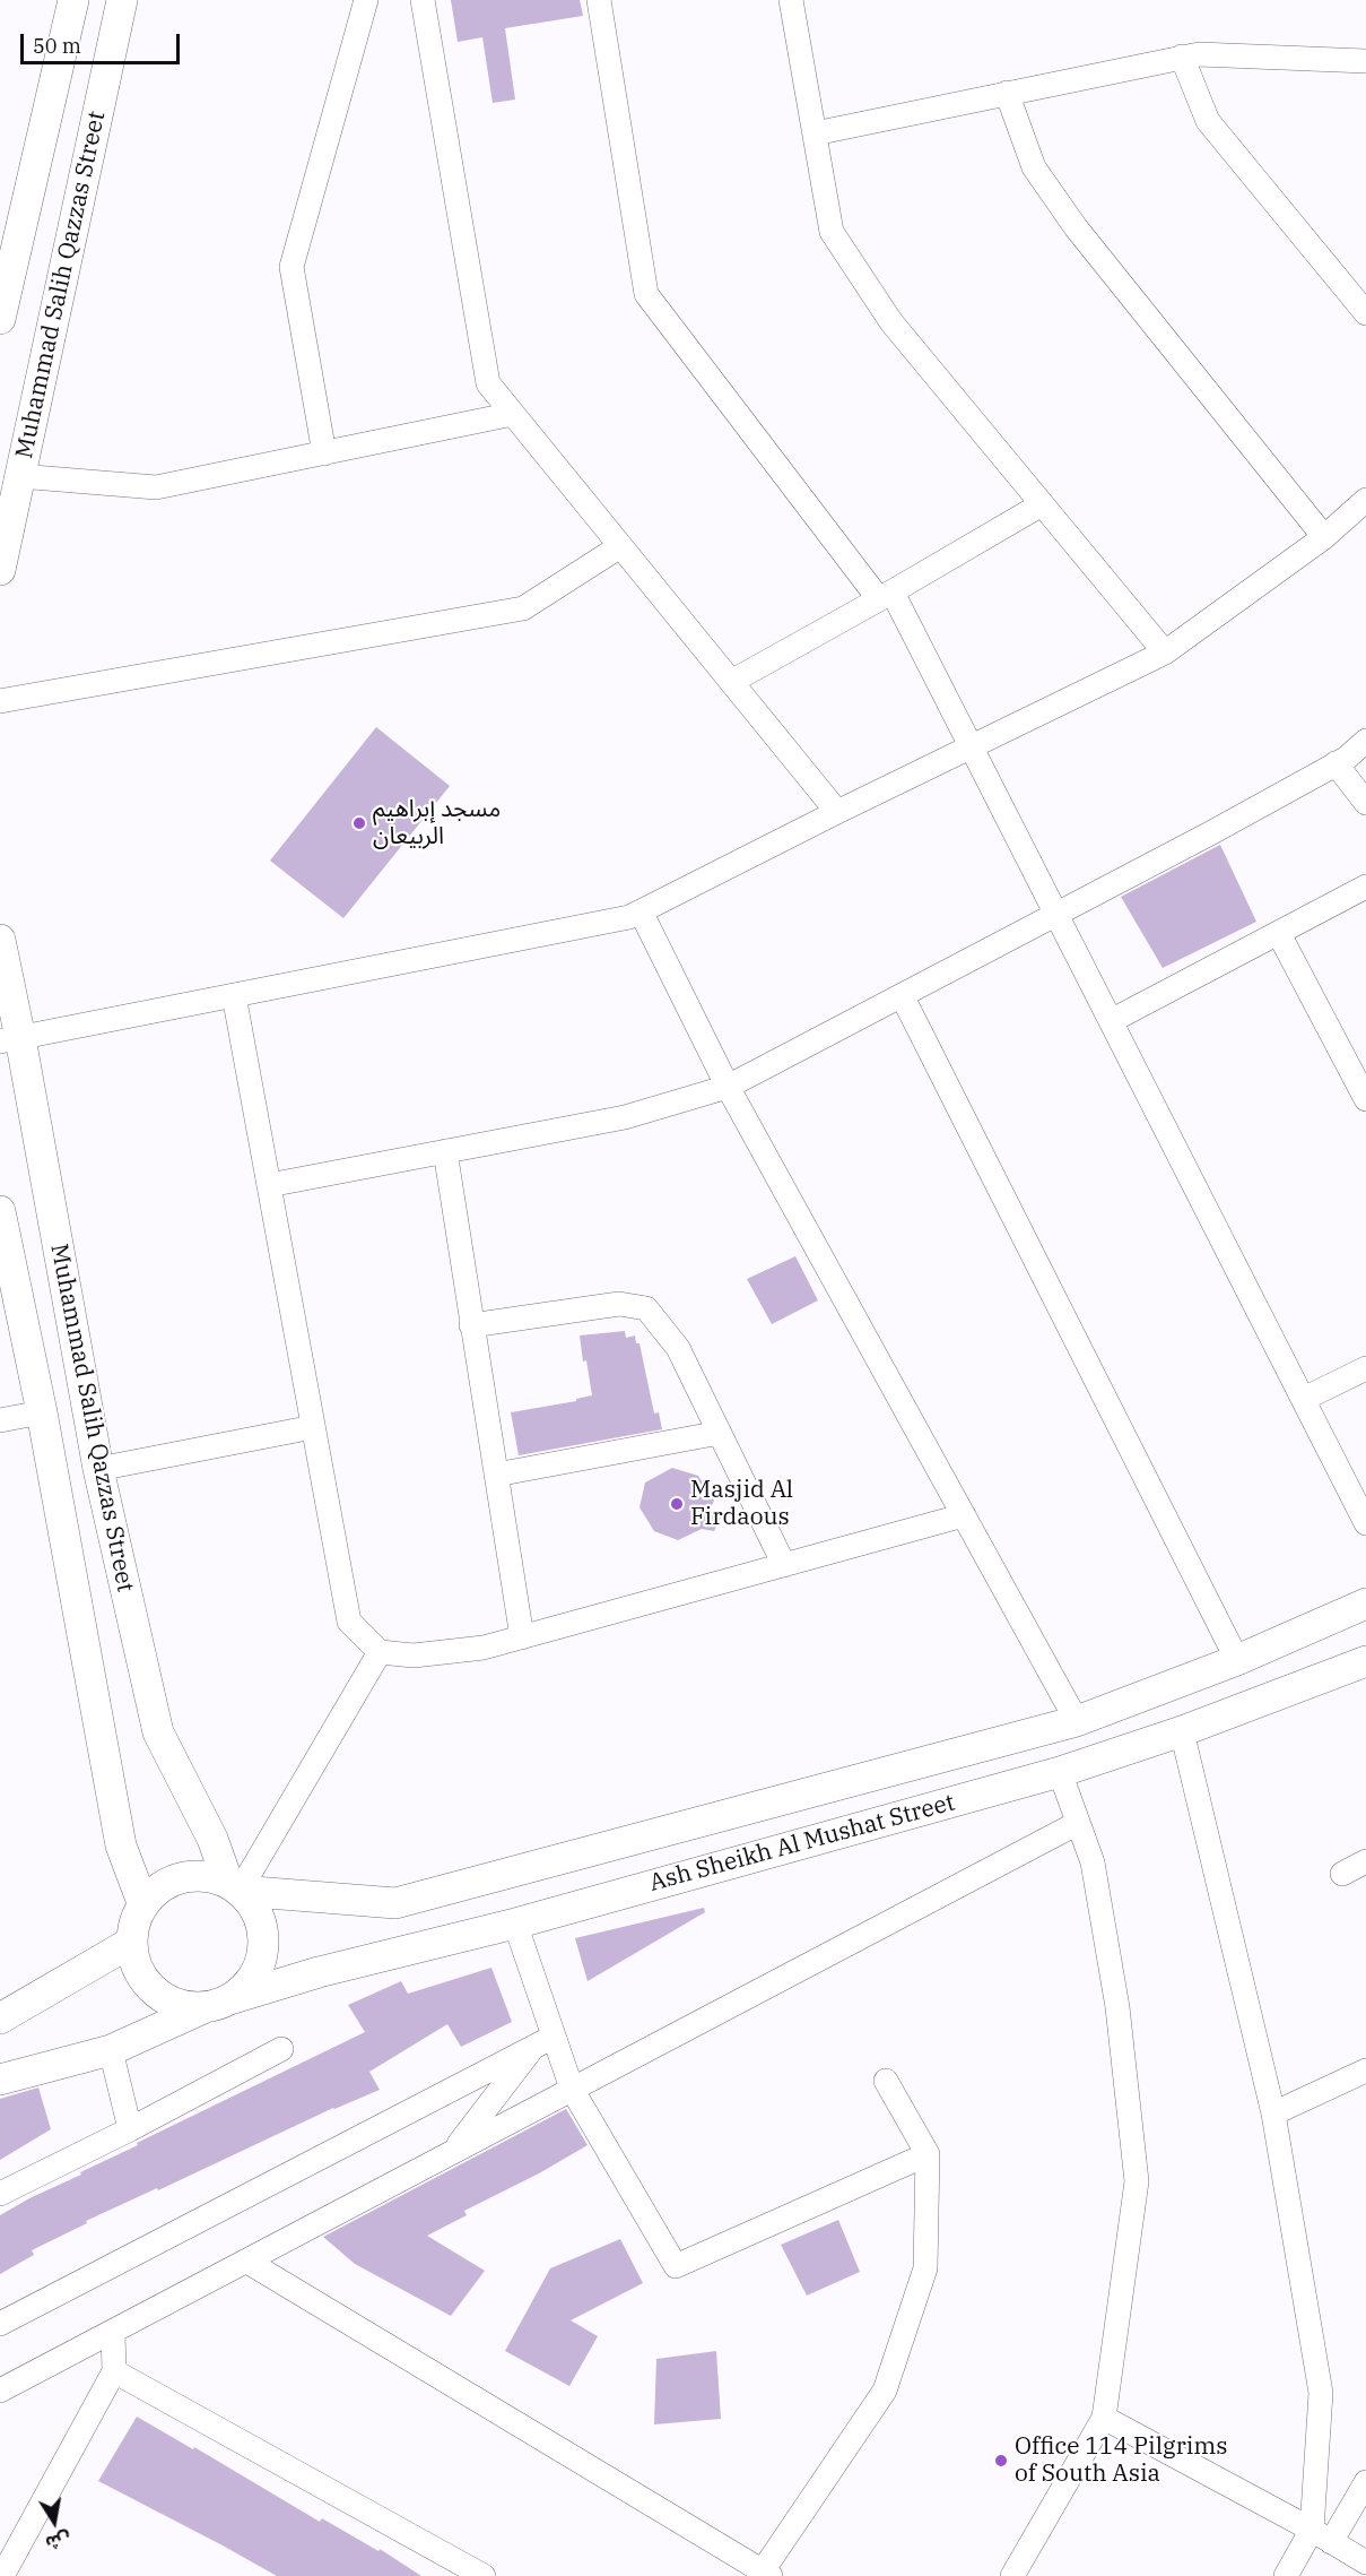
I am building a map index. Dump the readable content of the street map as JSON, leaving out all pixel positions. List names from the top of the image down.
{
  "streets": {
    "street": ["Muhammad Salih Qazzas Street", "Ash Sheikh Al Mushat Street"]
  },
  "crossings": [
    ["Muhammad Salih Qazzas Street", "Ash Sheikh Al Mushat Street"]
  ],
  "places": ["مسجد إبراهيم الربيعان", "Masjid Al Firdaous", "Office 114 Pilgrims of South Asia"],
  "scale_bar": "50 m",
  "north": "bottom"
}
